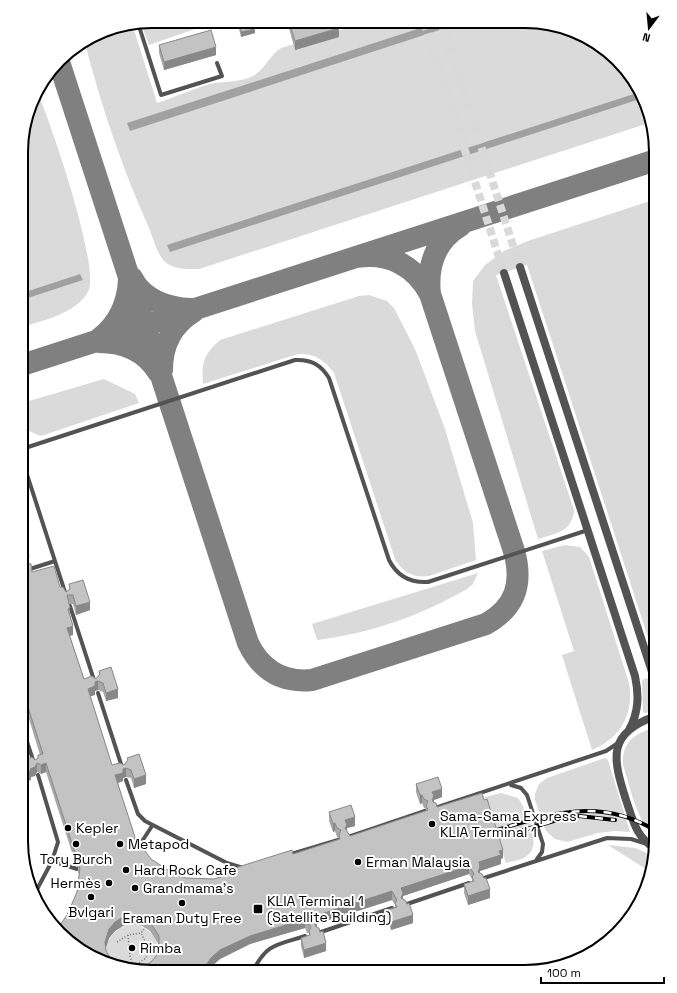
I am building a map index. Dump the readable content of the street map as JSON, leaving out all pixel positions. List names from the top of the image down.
{
  "places": {
    "other": [
      "Sama-Sama Express KLIA Terminal 1",
      "Kepler",
      "Tory Burch",
      "Metapod",
      "Erman Malaysia",
      "Hard Rock Cafe",
      "Hermès",
      "Grandmama’s",
      "Bvlgari",
      "Eraman Duty Free",
      "Rimba"
    ],
    "transit": ["KLIA Terminal 1 (Satellite Building)"]
  },
  "scale_bar": "100 m",
  "north": "bottom"
}
